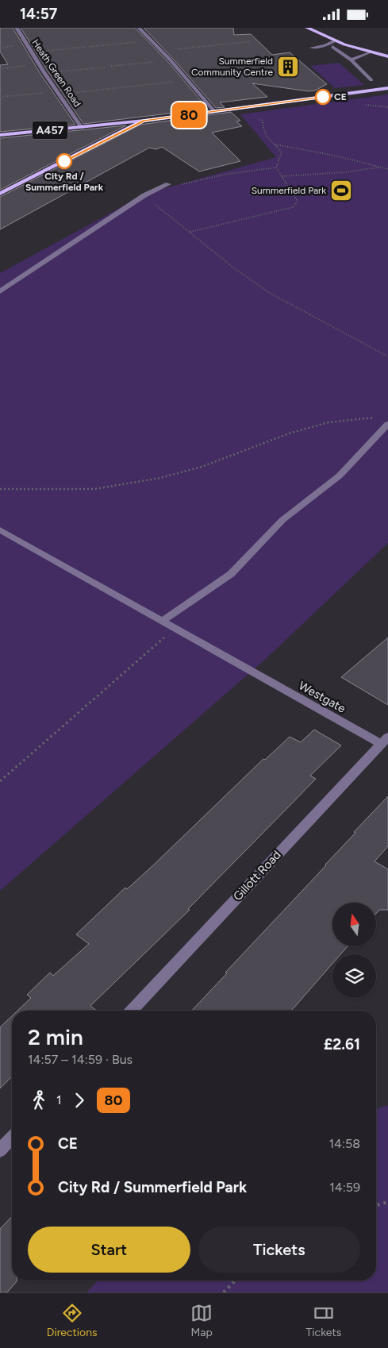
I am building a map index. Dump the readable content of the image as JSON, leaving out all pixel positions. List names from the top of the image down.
{
  "streets": {
    "main road": ["A457"],
    "street": ["Heath Green Road", "Westgate", "Gillott Road"]
  },
  "crossings": [
    ["Heath Green Road", "A457"],
    ["Westgate", "Gillott Road"]
  ],
  "places": {
    "building": ["Summerfield Community Centre"],
    "other": ["CE", "City Rd / Summerfield Park"],
    "sports": ["Summerfield Park"]
  },
  "lines": ["bus line 80"],
  "north": "top",
  "page": {
    "status": "14:57",
    "on_map": "80",
    "heading": ["2 min", "14:57 – 14:59 · Bus", "£2.61"],
    "legs": ["1", "80"],
    "list": [
      {
        "name": "CE",
        "value": "14:58"
      },
      {
        "name": "City Rd / Summerfield Park",
        "value": "14:59"
      }
    ],
    "buttons": ["Start", "Tickets"],
    "tabs": ["Directions", "Map", "Tickets"]
  }
}
